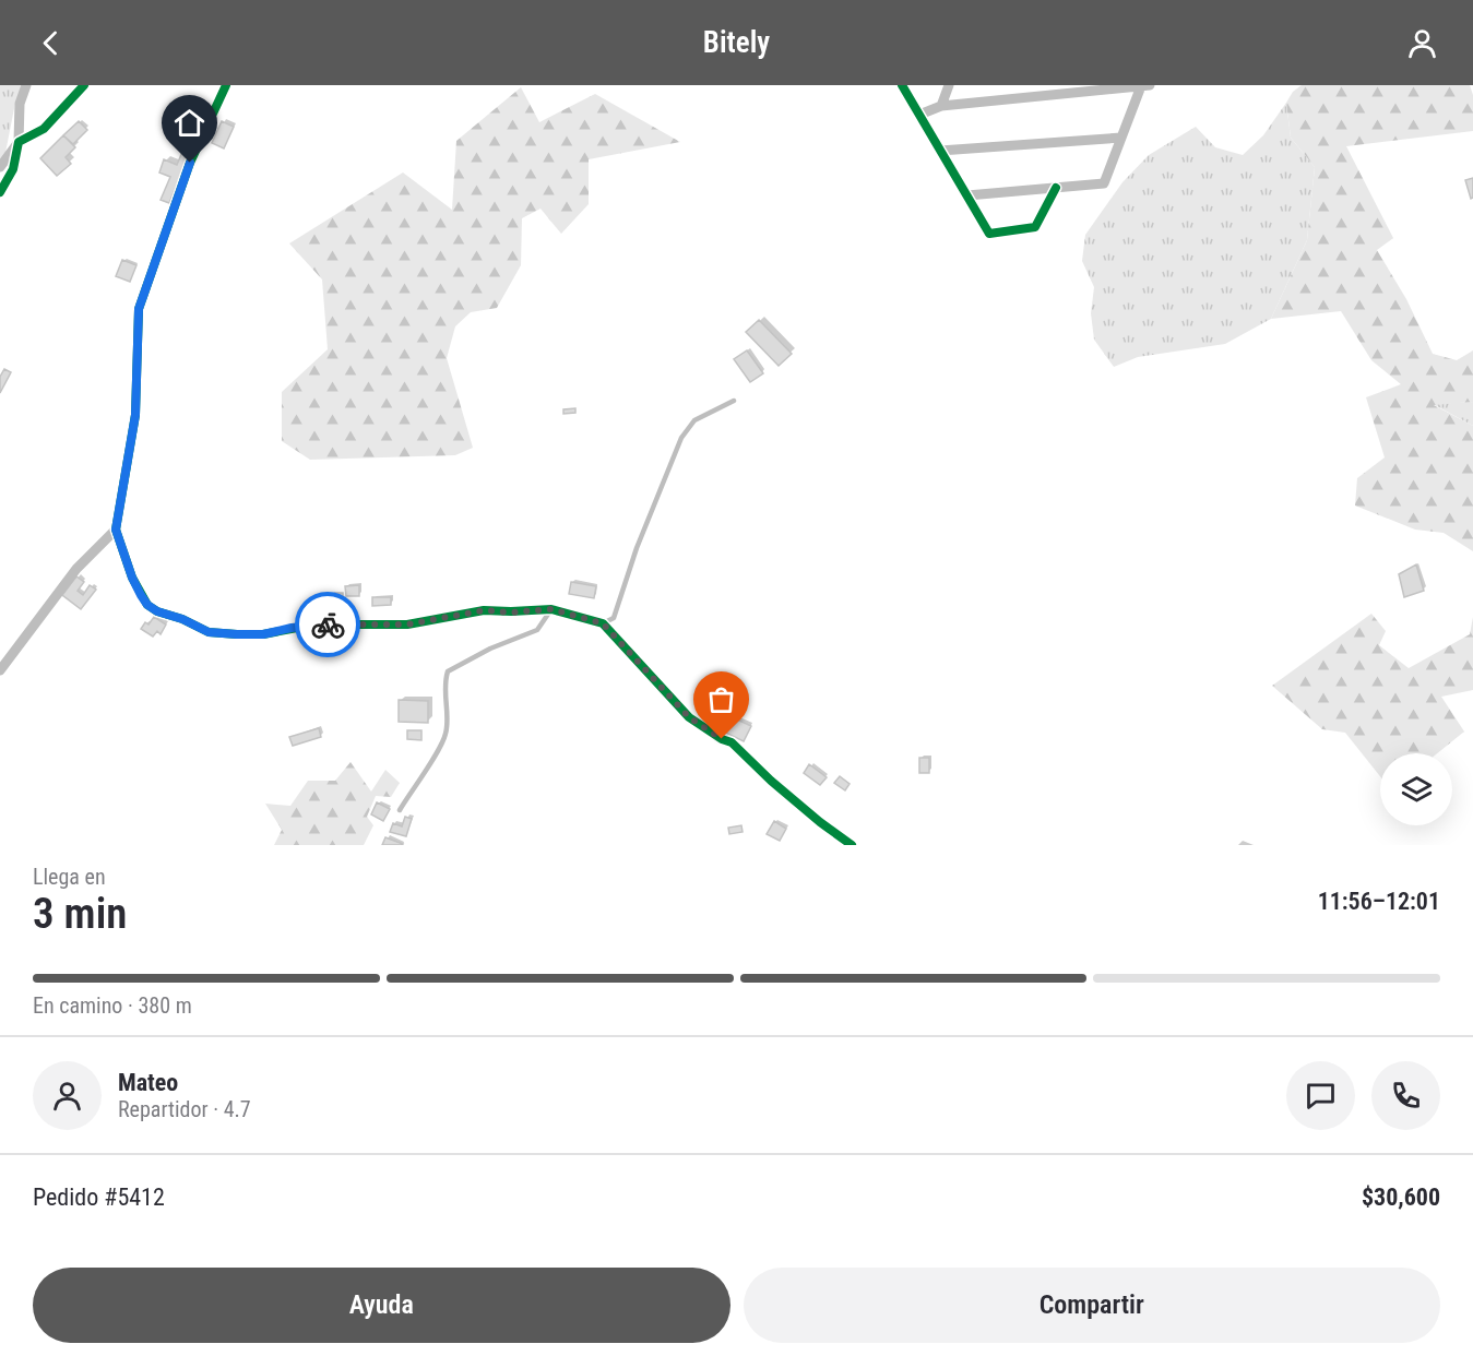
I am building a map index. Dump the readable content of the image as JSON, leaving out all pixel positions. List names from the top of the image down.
{
  "page": {
    "header": "Bitely",
    "heading": ["3 min", "Llega en", "11:56–12:01"],
    "panel": [
      "Mateo",
      "Repartidor · 4.7",
      "Pedido #5412",
      "$30,600"
    ],
    "bar": "En camino · 380 m",
    "buttons": ["Ayuda", "Compartir"]
  }
}
